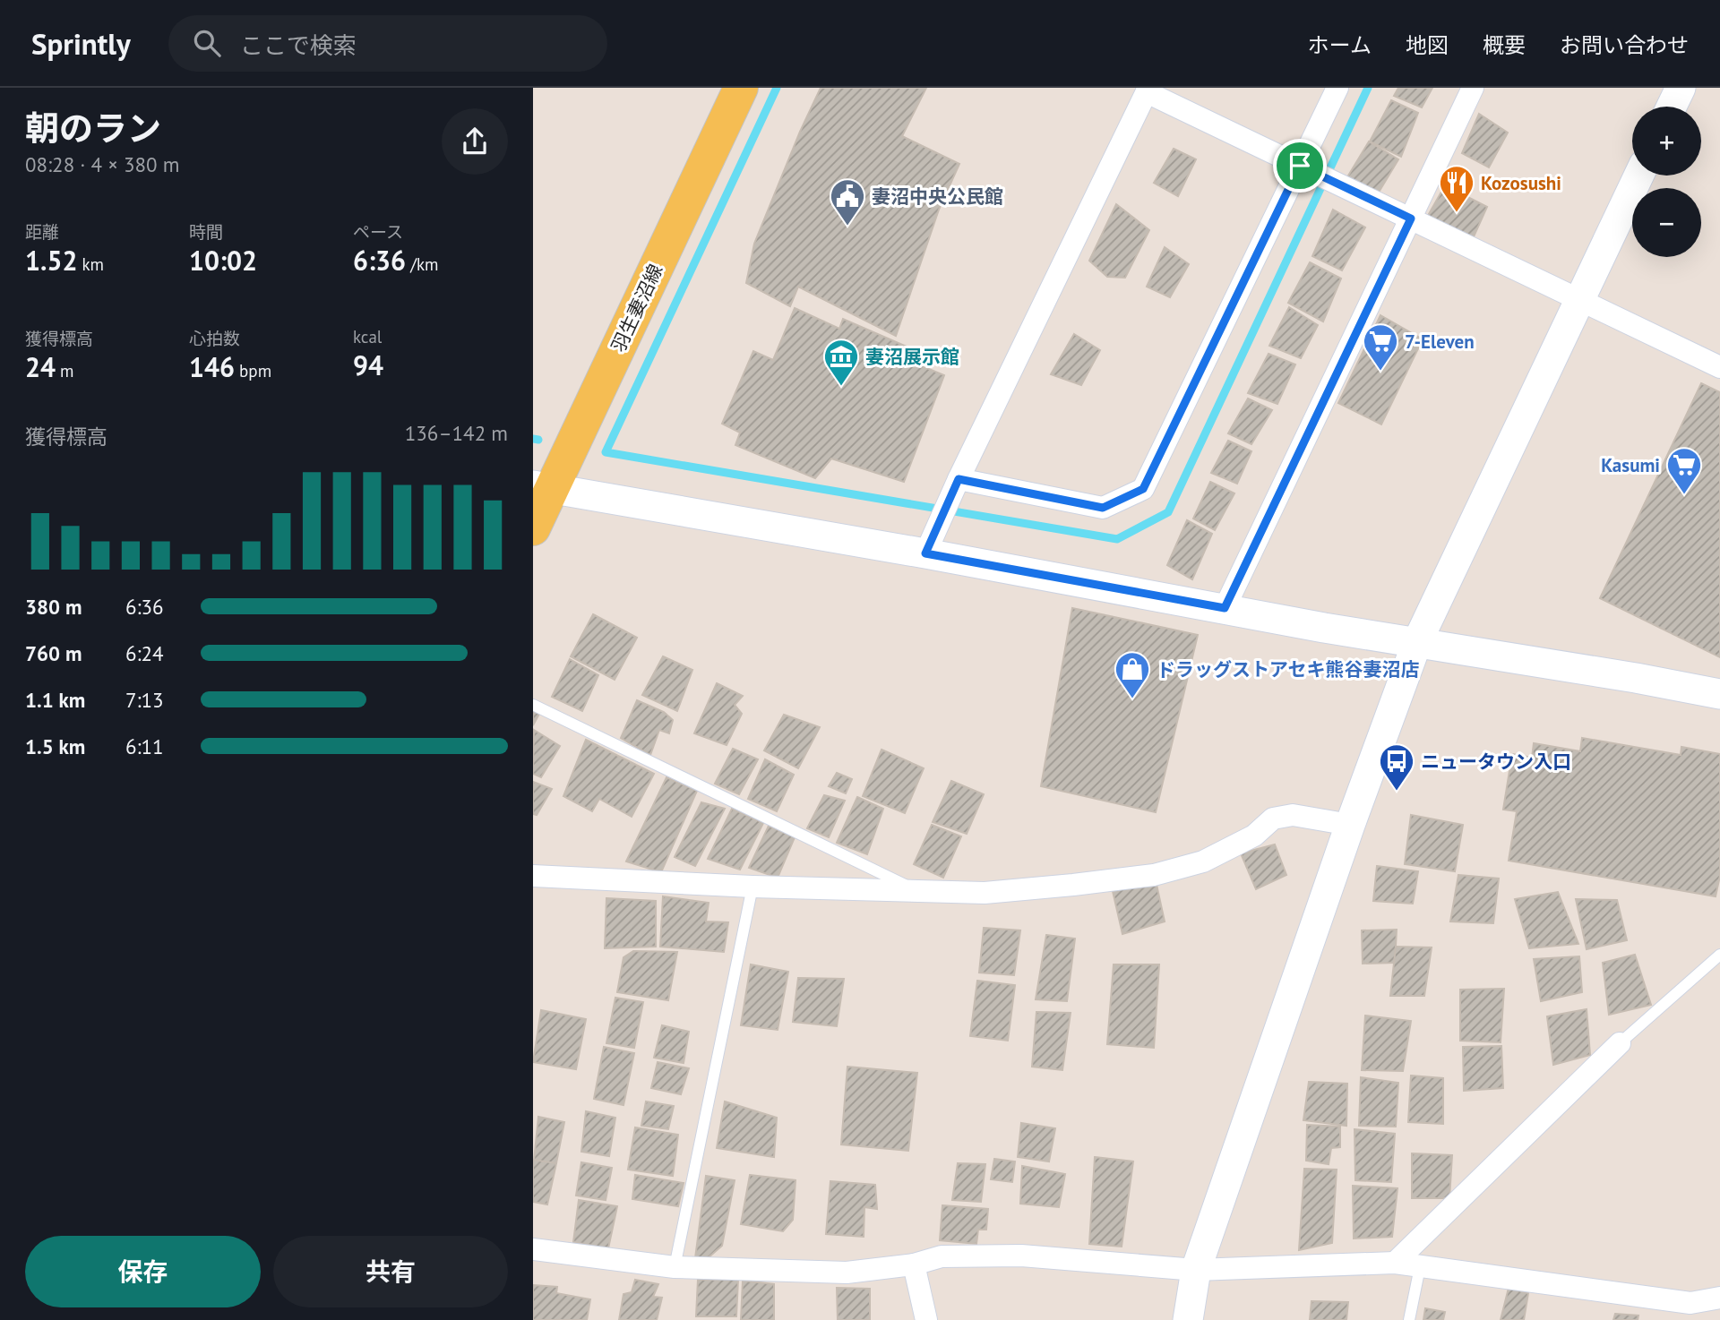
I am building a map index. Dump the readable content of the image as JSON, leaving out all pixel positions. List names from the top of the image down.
{
  "streets": {
    "main road": ["羽生妻沼線"]
  },
  "places": {
    "restaurant": ["Kozosushi"],
    "public building": ["妻沼中央公民館"],
    "supermarket": ["7-Eleven", "Kasumi"],
    "museum": ["妻沼展示館"],
    "shop": ["ドラッグストアセキ熊谷妻沼店"],
    "bus stop": ["ニュータウン入口"]
  },
  "page": {
    "header": "Sprintly",
    "search": "ここで検索",
    "nav": [
      "ホーム",
      "地図",
      "概要",
      "お問い合わせ"
    ],
    "heading": ["朝のラン", "08:28 · 4 × 380 m"],
    "map_buttons": ["+", "−"],
    "stats": [
      ["距離", "1.52 km"],
      ["時間", "10:02"],
      ["ペース", "6:36 /km"],
      ["獲得標高", "24 m"],
      ["心拍数", "146 bpm"],
      ["kcal", "94"]
    ],
    "chart": ["獲得標高", "136–142 m"],
    "list": [
      {
        "name": "380 m",
        "note": "6:36"
      },
      {
        "name": "760 m",
        "note": "6:24"
      },
      {
        "name": "1.1 km",
        "note": "7:13"
      },
      {
        "name": "1.5 km",
        "note": "6:11"
      }
    ],
    "buttons": ["保存", "共有"]
  }
}
